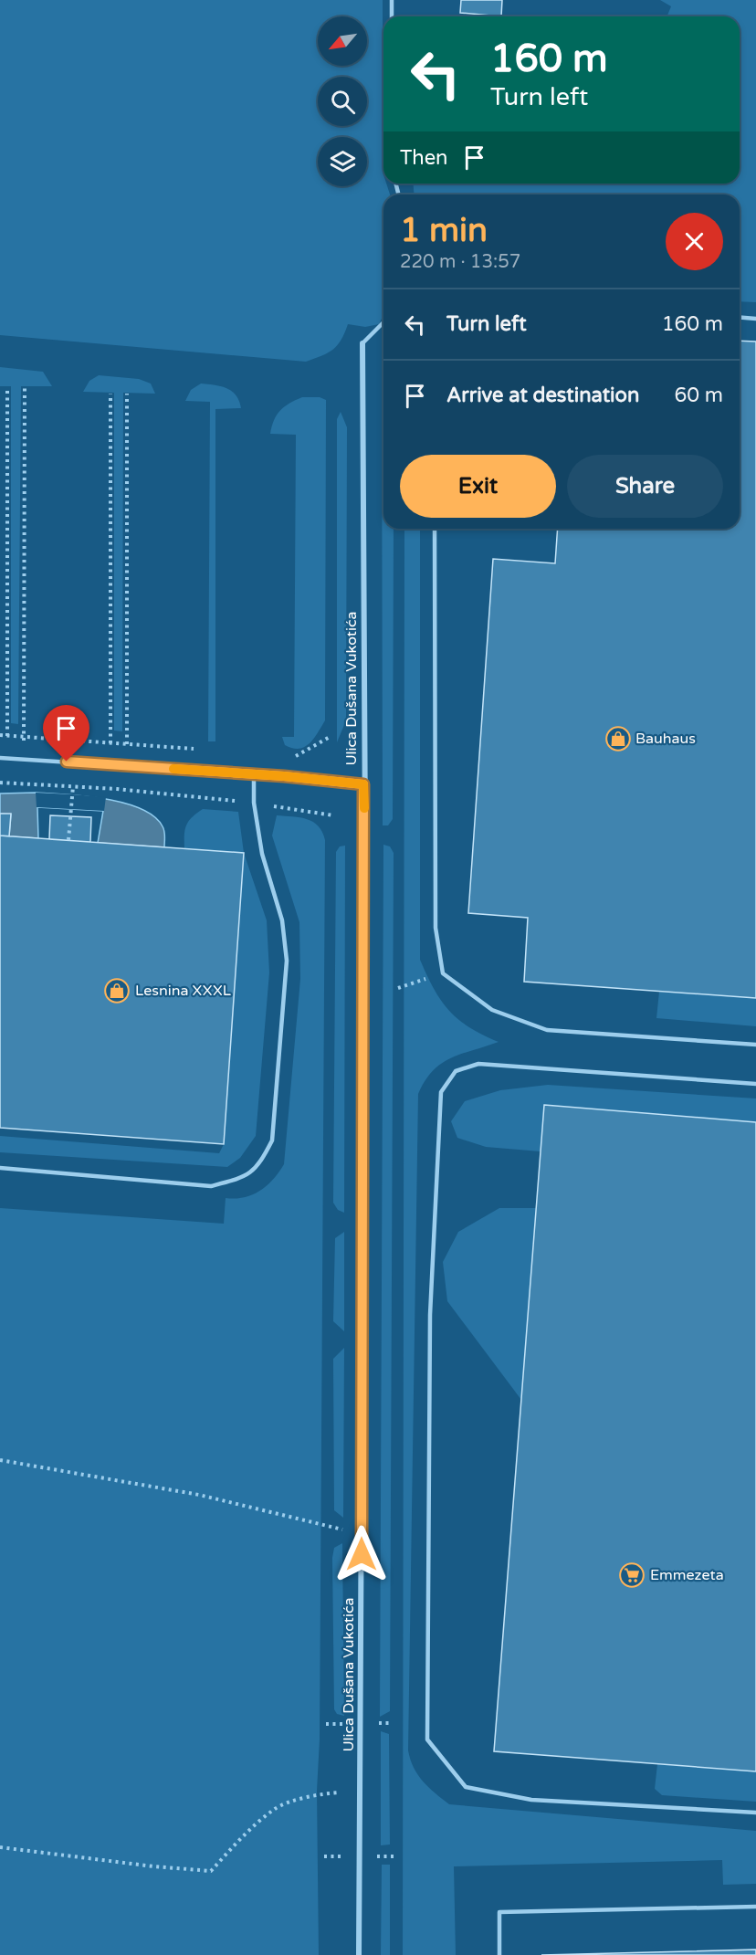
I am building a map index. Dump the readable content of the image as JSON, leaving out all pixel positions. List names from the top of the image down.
{
  "streets": {
    "street": ["Ulica Dušana Vukotića"]
  },
  "places": {
    "shop": ["Bauhaus", "Lesnina XXXL"],
    "supermarket": ["Emmezeta"]
  },
  "north": "bottom left",
  "page": {
    "turn": ["160 m", "Turn left"],
    "then": "Then",
    "heading": ["1 min", "220 m · 13:57"],
    "list": [
      {
        "name": "Turn left",
        "value": "160 m"
      },
      {
        "name": "Arrive at destination",
        "value": "60 m"
      }
    ],
    "buttons": ["Exit", "Share"]
  }
}
